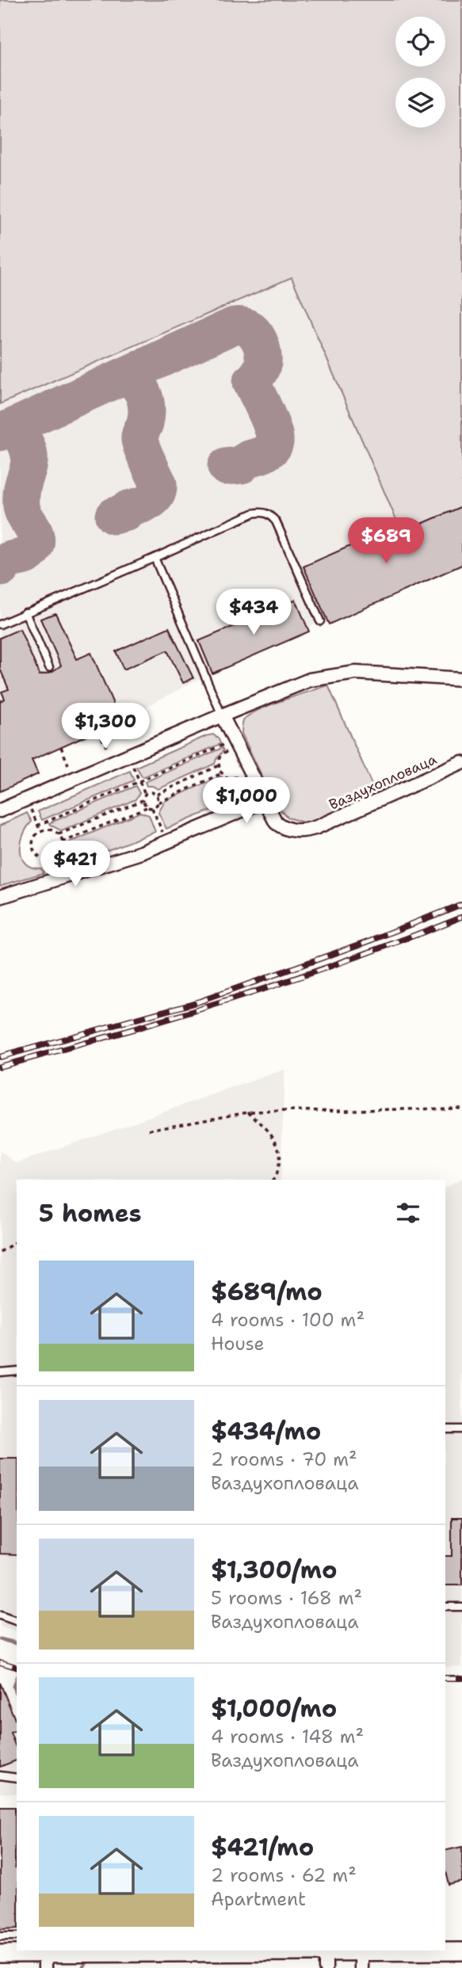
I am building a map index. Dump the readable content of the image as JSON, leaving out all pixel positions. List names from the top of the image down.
{
  "streets": {
    "street": ["Ваздухопловаца"]
  },
  "page": {
    "price": [
      "$689",
      "$434",
      "$1,300",
      "$1,000",
      "$421"
    ],
    "heading": "5 homes",
    "list": [
      {
        "name": "$689/mo",
        "note": "4 rooms · 100 m² · House"
      },
      {
        "name": "$434/mo",
        "note": "2 rooms · 70 m² · Ваздухопловаца"
      },
      {
        "name": "$1,300/mo",
        "note": "5 rooms · 168 m² · Ваздухопловаца"
      },
      {
        "name": "$1,000/mo",
        "note": "4 rooms · 148 m² · Ваздухопловаца"
      },
      {
        "name": "$421/mo",
        "note": "2 rooms · 62 m² · Apartment"
      }
    ]
  }
}
